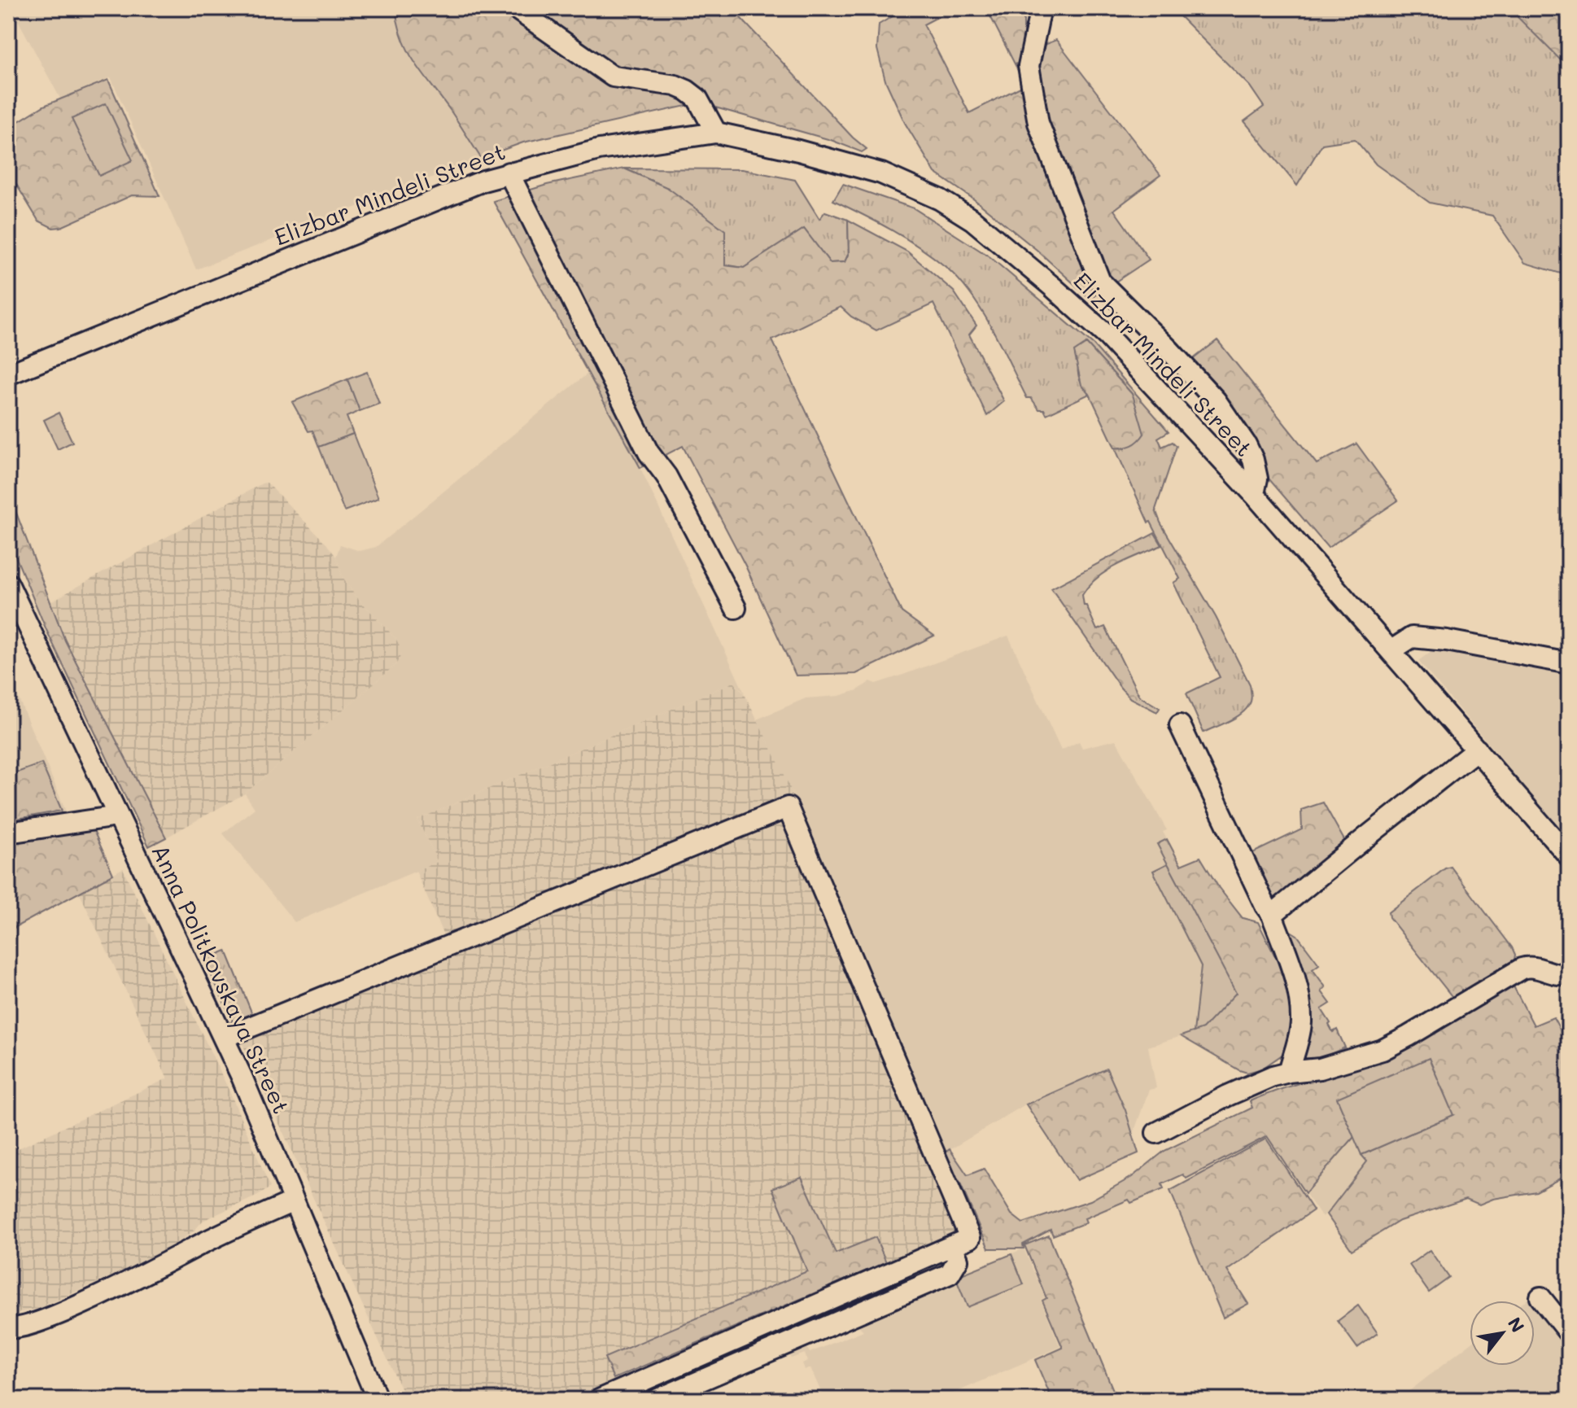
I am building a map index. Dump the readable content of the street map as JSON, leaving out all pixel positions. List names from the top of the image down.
{
  "streets": {
    "street": ["Elizbar Mindeli Street", "Anna Politkovskaya Street"]
  },
  "north": "top right"
}
